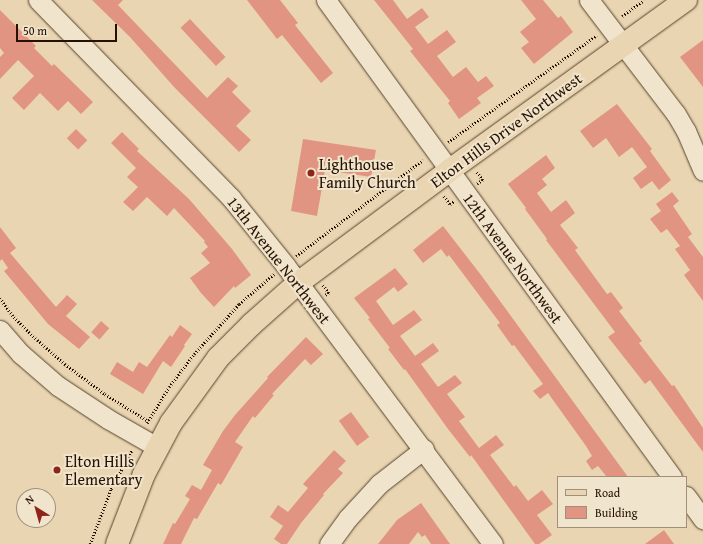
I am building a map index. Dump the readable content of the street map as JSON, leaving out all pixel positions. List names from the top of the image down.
{
  "streets": {
    "main road": ["Elton Hills Drive Northwest"],
    "street": ["12th Avenue Northwest", "13th Avenue Northwest"]
  },
  "crossings": [
    ["Elton Hills Drive Northwest", "12th Avenue Northwest"],
    ["Elton Hills Drive Northwest", "13th Avenue Northwest"]
  ],
  "places": ["Lighthouse Family Church", "Elton Hills Elementary"],
  "legend": ["Road", "Building"],
  "scale_bar": "50 m",
  "north": "top left"
}
